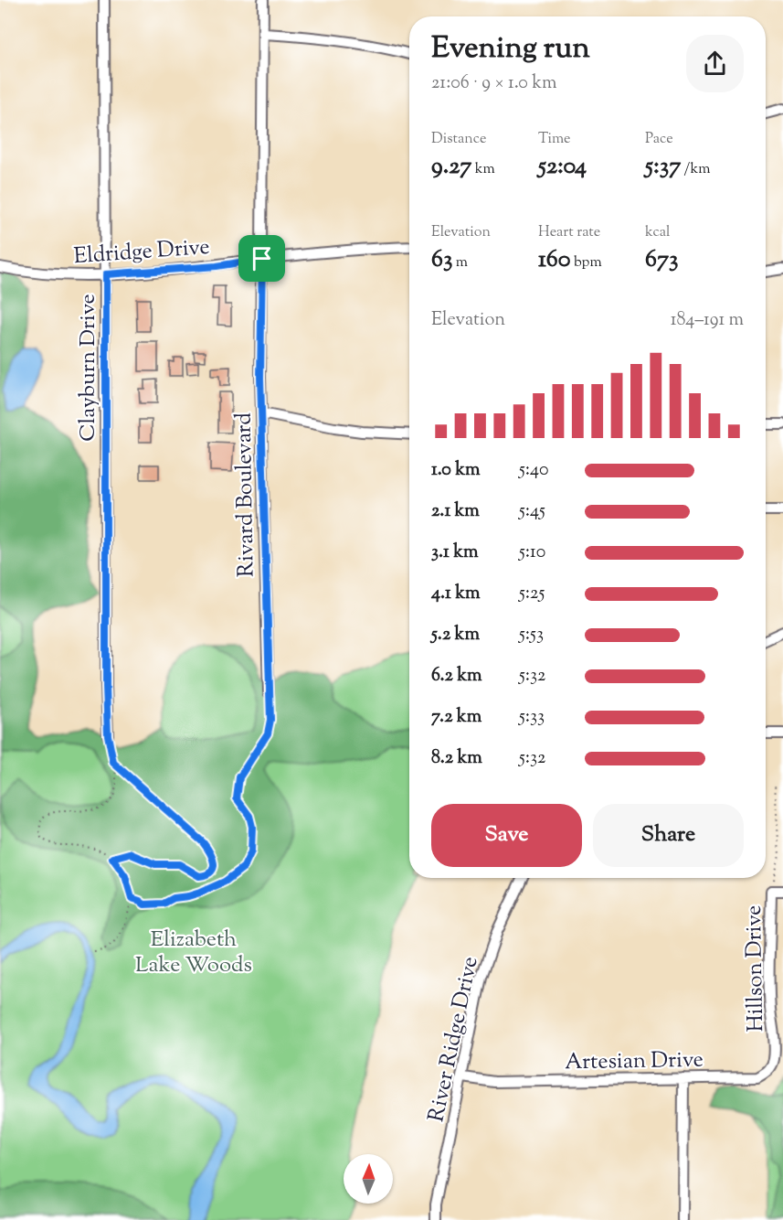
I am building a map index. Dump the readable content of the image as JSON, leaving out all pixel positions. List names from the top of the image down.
{
  "streets": {
    "street": [
      "Eldridge Drive",
      "Clayburn Drive",
      "Rivard Boulevard",
      "Hillson Drive",
      "River Ridge Drive",
      "Artesian Drive"
    ]
  },
  "crossings": [
    ["Eldridge Drive", "Clayburn Drive"],
    ["Eldridge Drive", "Rivard Boulevard"],
    ["Hillson Drive", "Artesian Drive"],
    ["River Ridge Drive", "Artesian Drive"]
  ],
  "parks": ["Elizabeth Lake Woods"],
  "north": "top",
  "page": {
    "heading": ["Evening run", "21:06 · 9 × 1.0 km"],
    "stats": [
      ["Distance", "9.27 km"],
      ["Time", "52:04"],
      ["Pace", "5:37 /km"],
      ["Elevation", "63 m"],
      ["Heart rate", "160 bpm"],
      ["kcal", "673"]
    ],
    "chart": ["Elevation", "184–191 m"],
    "list": [
      {
        "name": "1.0 km",
        "note": "5:40"
      },
      {
        "name": "2.1 km",
        "note": "5:45"
      },
      {
        "name": "3.1 km",
        "note": "5:10"
      },
      {
        "name": "4.1 km",
        "note": "5:25"
      },
      {
        "name": "5.2 km",
        "note": "5:53"
      },
      {
        "name": "6.2 km",
        "note": "5:32"
      },
      {
        "name": "7.2 km",
        "note": "5:33"
      },
      {
        "name": "8.2 km",
        "note": "5:32"
      }
    ],
    "buttons": ["Save", "Share"]
  }
}
